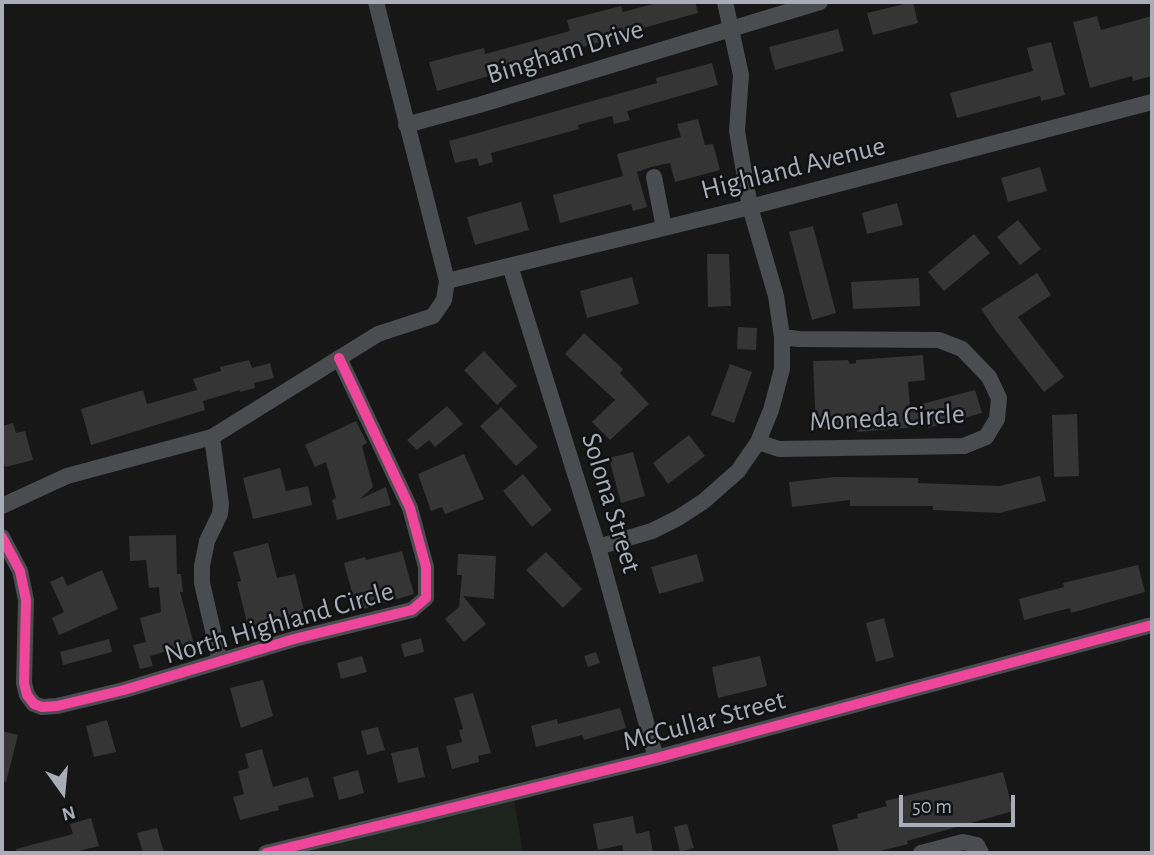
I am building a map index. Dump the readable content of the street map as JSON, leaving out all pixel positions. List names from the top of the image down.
{
  "streets": {
    "street": [
      "Bingham Drive",
      "Highland Avenue",
      "Moneda Circle",
      "Solona Street",
      "North Highland Circle",
      "McCullar Street"
    ]
  },
  "crossings": [
    ["Highland Avenue", "Solona Street"],
    ["Solona Street", "McCullar Street"]
  ],
  "scale_bar": "50 m",
  "north": "bottom"
}
